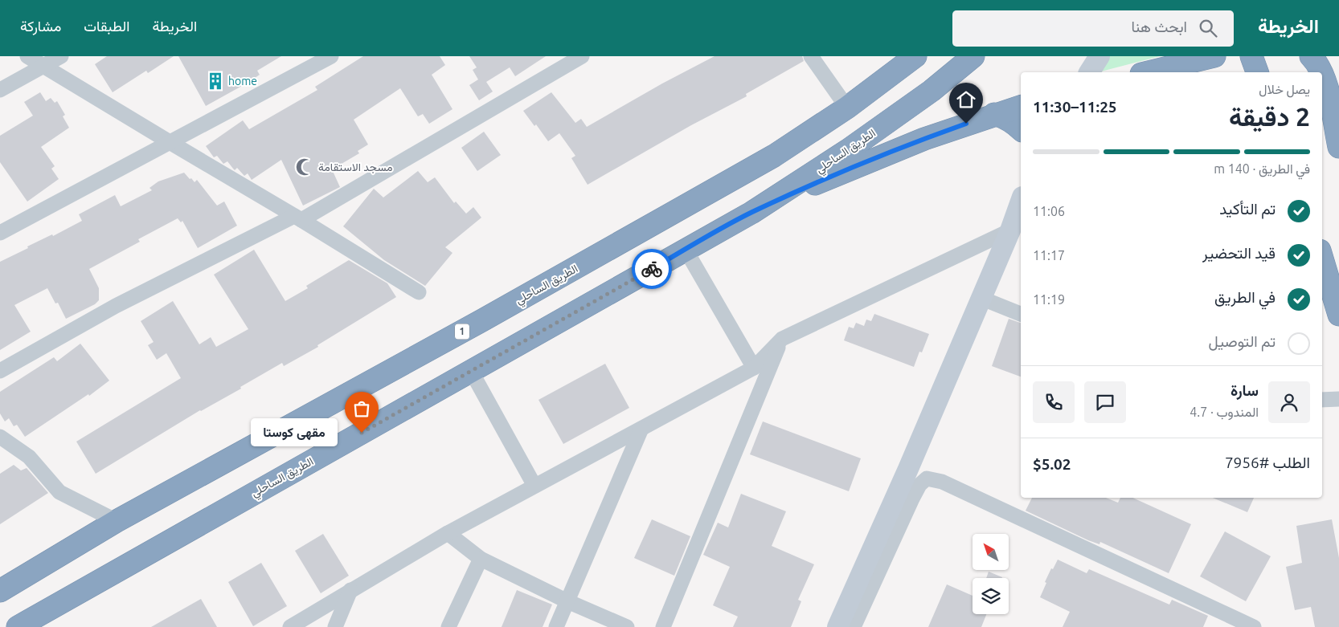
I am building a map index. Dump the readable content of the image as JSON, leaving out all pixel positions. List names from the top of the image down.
{
  "streets": {
    "highway": ["الطريق الساحلي", "1"]
  },
  "places": {
    "building": ["home"],
    "mosque": ["مسجد الاستقامة"],
    "other": ["مقهى كوستا"]
  },
  "north": "top left",
  "page": {
    "header": "الخريطة",
    "search": "ابحث هنا",
    "nav": ["الخريطة", "الطبقات", "مشاركة"],
    "heading": ["2 دقيقة", "يصل خلال", "11:25–11:30"],
    "panel": [
      "سارة",
      "المندوب · 4.7",
      "الطلب #7956",
      "$5.02"
    ],
    "bar": "في الطريق · 140 m",
    "list": [
      ["تم التأكيد", "11:06"],
      ["قيد التحضير", "11:17"],
      ["في الطريق", "11:19"],
      "تم التوصيل"
    ],
    "bubble": "مقهى كوستا"
  }
}
